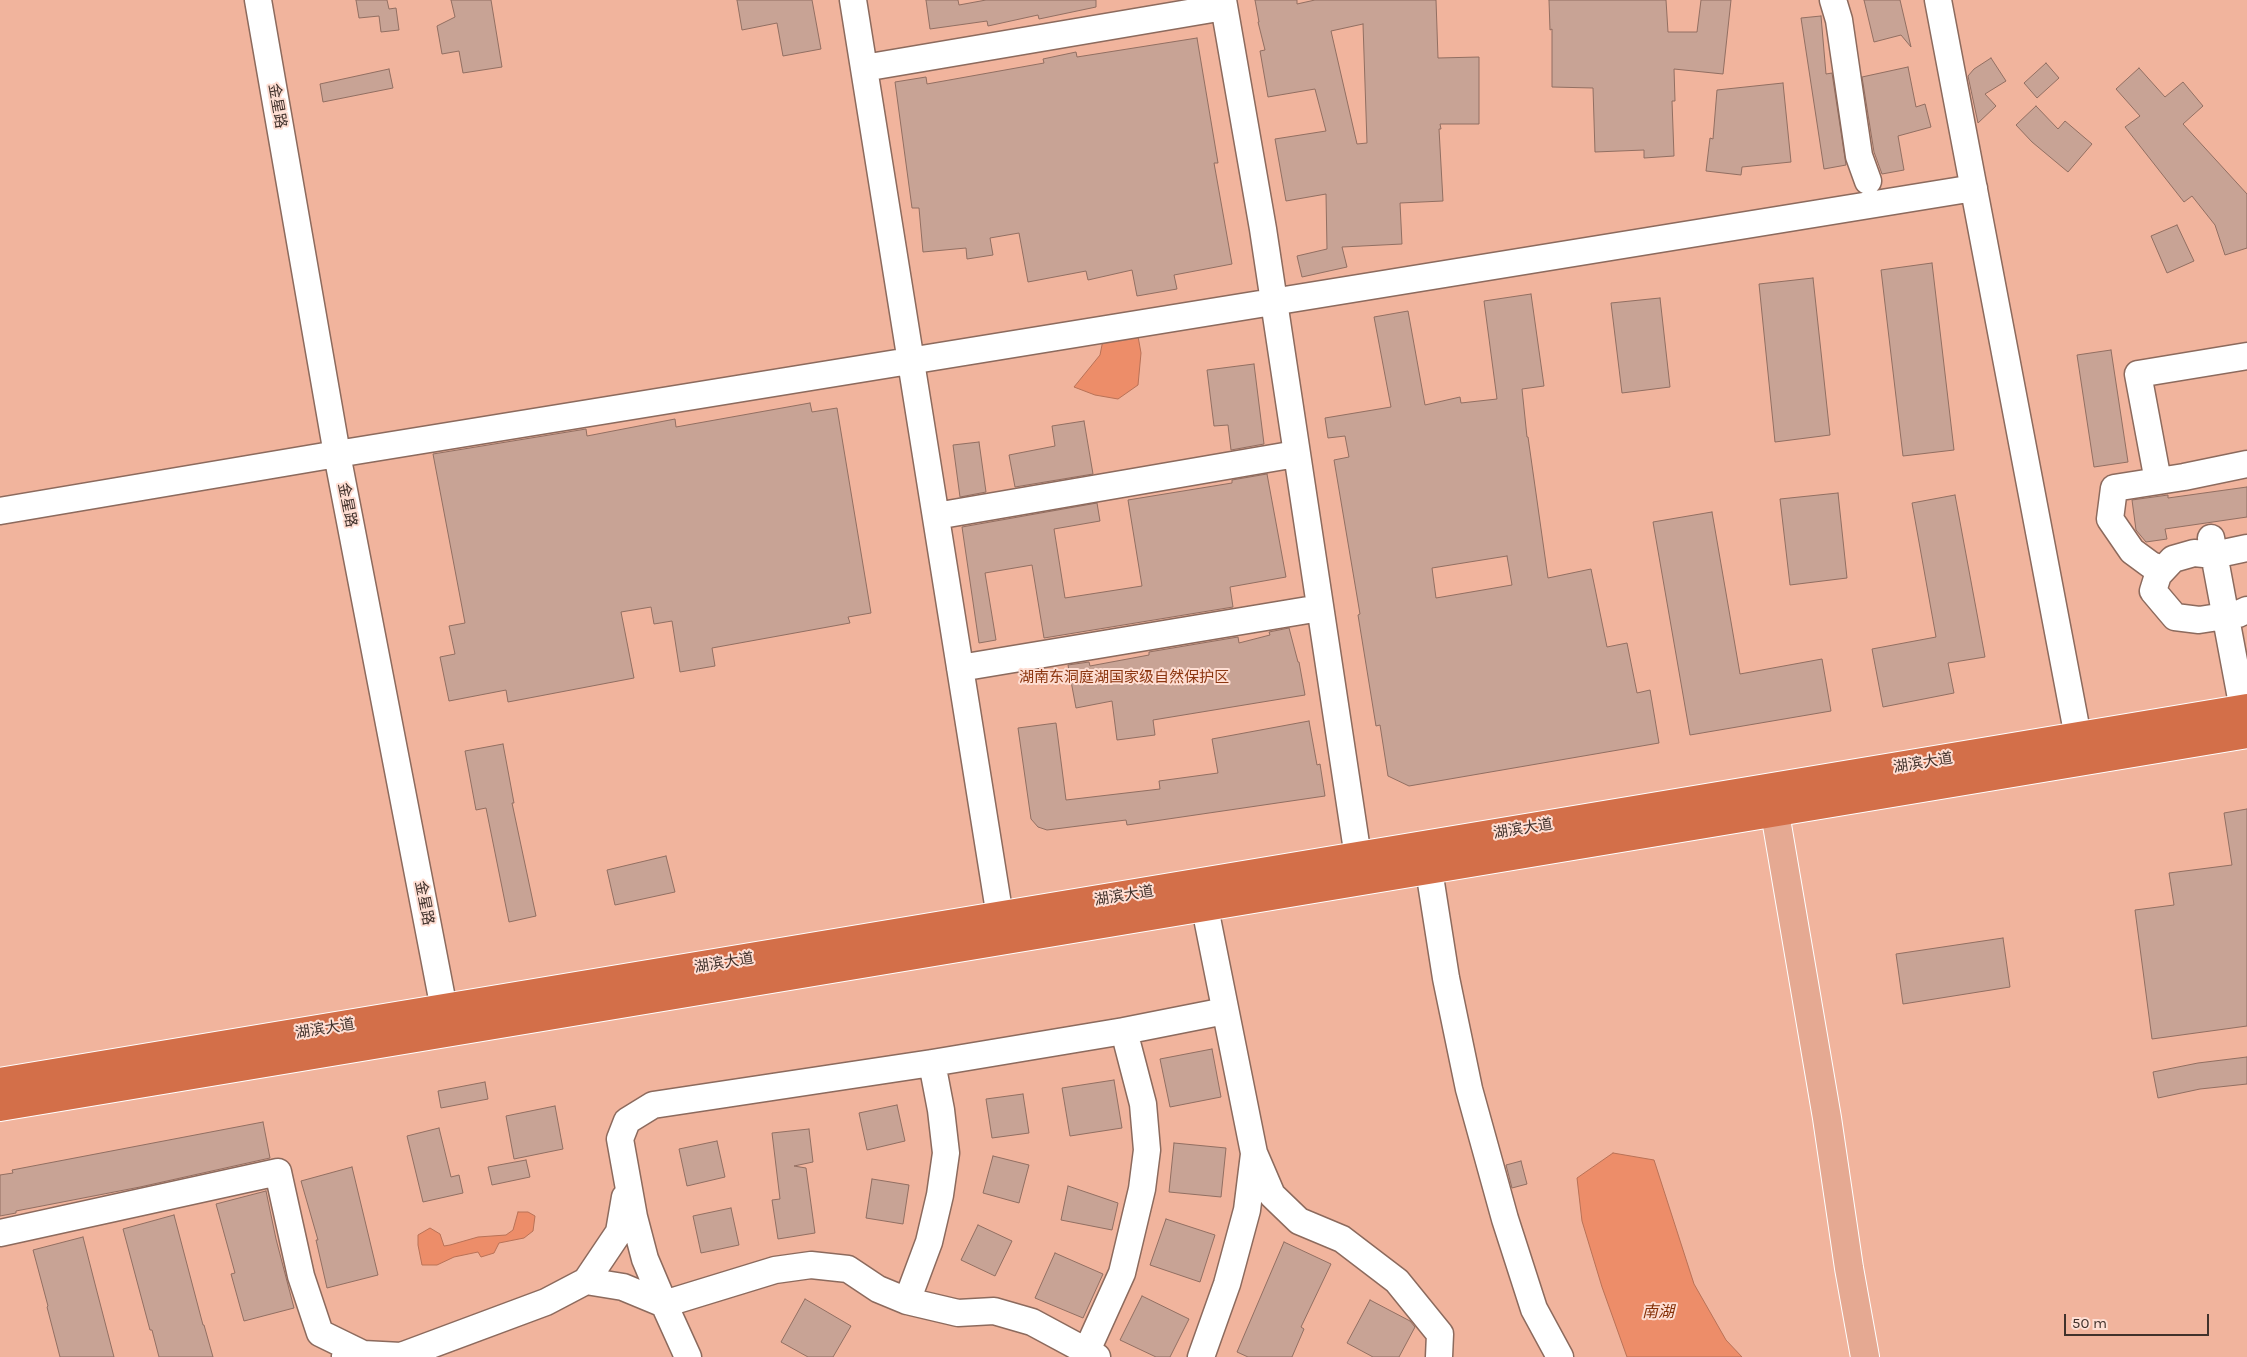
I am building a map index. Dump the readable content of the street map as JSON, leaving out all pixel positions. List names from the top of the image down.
{
  "streets": {
    "highway": ["湖滨大道"],
    "street": ["金星路"]
  },
  "crossings": [
    ["金星路", "湖滨大道"]
  ],
  "water": ["南湖"],
  "parks": ["湖南东洞庭湖国家级自然保护区"],
  "scale_bar": "50 m"
}
